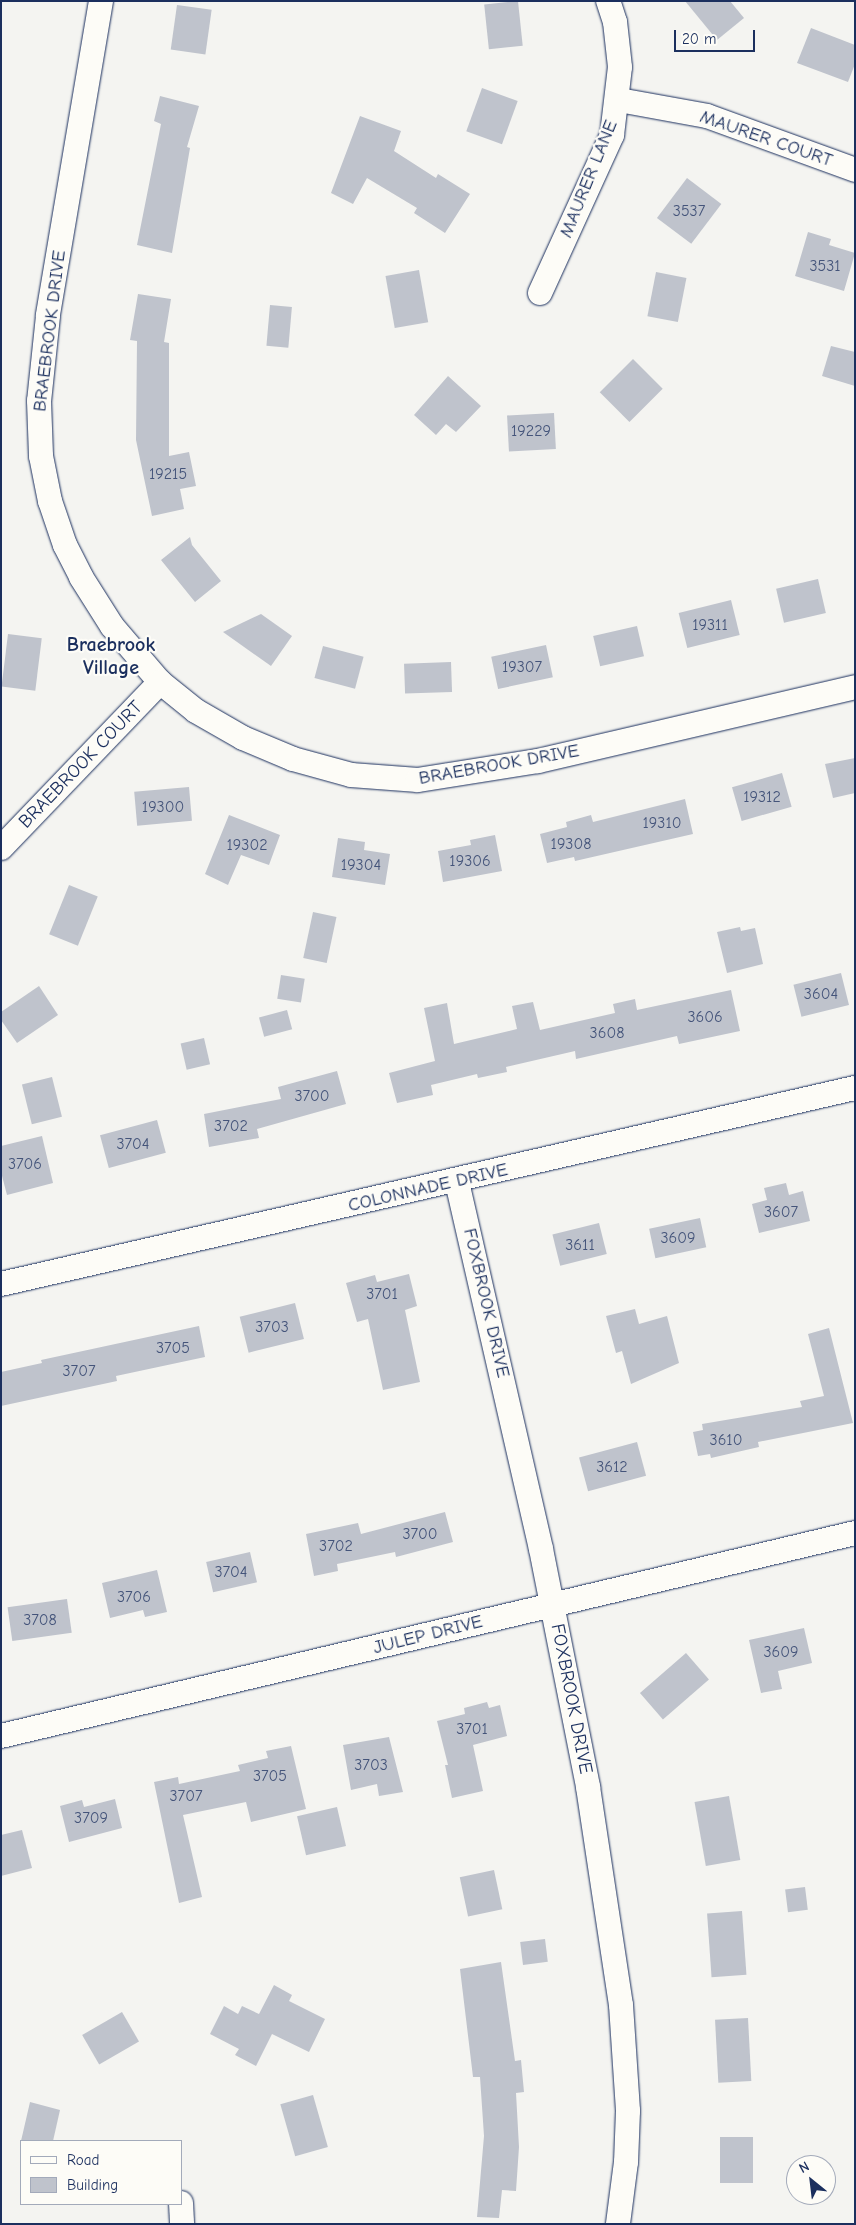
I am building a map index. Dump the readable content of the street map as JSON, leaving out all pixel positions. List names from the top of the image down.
{
  "streets": {
    "street": [
      "MAURER COURT",
      "MAURER LANE",
      "BRAEBROOK DRIVE",
      "BRAEBROOK COURT",
      "COLONNADE DRIVE",
      "FOXBROOK DRIVE",
      "JULEP DRIVE"
    ]
  },
  "crossings": [
    ["MAURER COURT", "MAURER LANE"],
    ["BRAEBROOK DRIVE", "BRAEBROOK COURT"],
    ["COLONNADE DRIVE", "FOXBROOK DRIVE"],
    ["FOXBROOK DRIVE", "JULEP DRIVE"]
  ],
  "districts": ["Braebrook Village"],
  "house_numbers": [
    "3537",
    "3531",
    "19229",
    "19215",
    "19311",
    "19307",
    "19312",
    "19300",
    "19310",
    "19308",
    "19302",
    "19306",
    "19304",
    "3604",
    "3606",
    "3608",
    "3700",
    "3702",
    "3704",
    "3706",
    "3607",
    "3609",
    "3611",
    "3701",
    "3703",
    "3705",
    "3707",
    "3610",
    "3612",
    "3700",
    "3702",
    "3704",
    "3706",
    "3708",
    "3609",
    "3701",
    "3703",
    "3705",
    "3707",
    "3709"
  ],
  "legend": ["Road", "Building"],
  "scale_bar": "20 m",
  "north": "top left"
}
